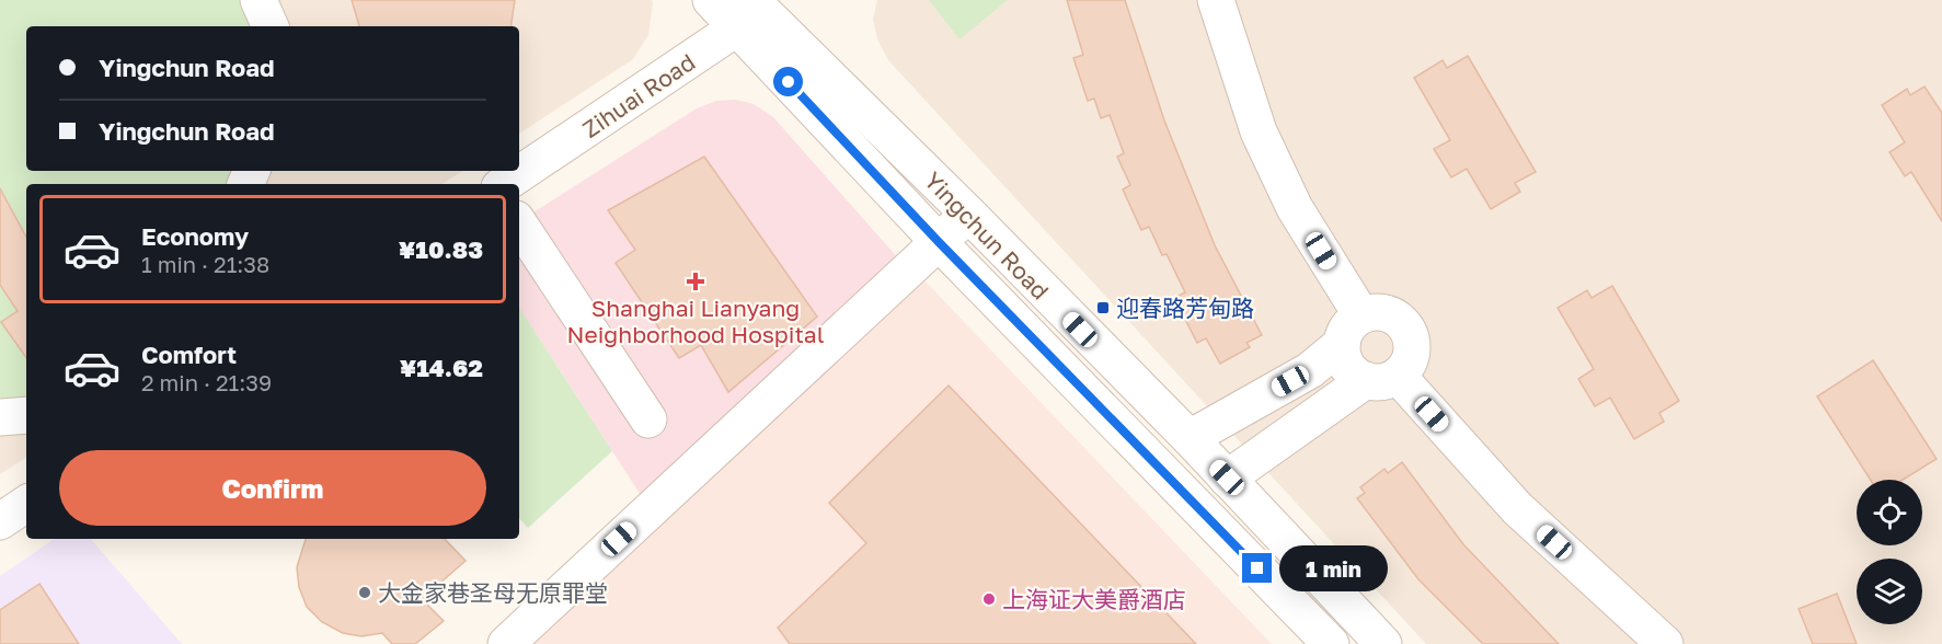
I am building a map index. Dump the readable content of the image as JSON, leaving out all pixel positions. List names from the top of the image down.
{
  "streets": {
    "street": ["Zihuai Road", "Yingchun Road"]
  },
  "crossings": [
    ["Zihuai Road", "Yingchun Road"]
  ],
  "places": {
    "health": ["Shanghai Lianyang Neighborhood Hospital"],
    "transit": ["迎春路芳甸路"],
    "other": ["大金家巷圣母无原罪堂", "上海证大美爵酒店"]
  },
  "page": {
    "banner": ["Yingchun Road", "Yingchun Road"],
    "list": [
      {
        "name": "Economy",
        "note": "1 min · 21:38",
        "value": "¥10.83"
      },
      {
        "name": "Comfort",
        "note": "2 min · 21:39",
        "value": "¥14.62"
      }
    ],
    "buttons": "Confirm",
    "bubble": "1 min"
  }
}
